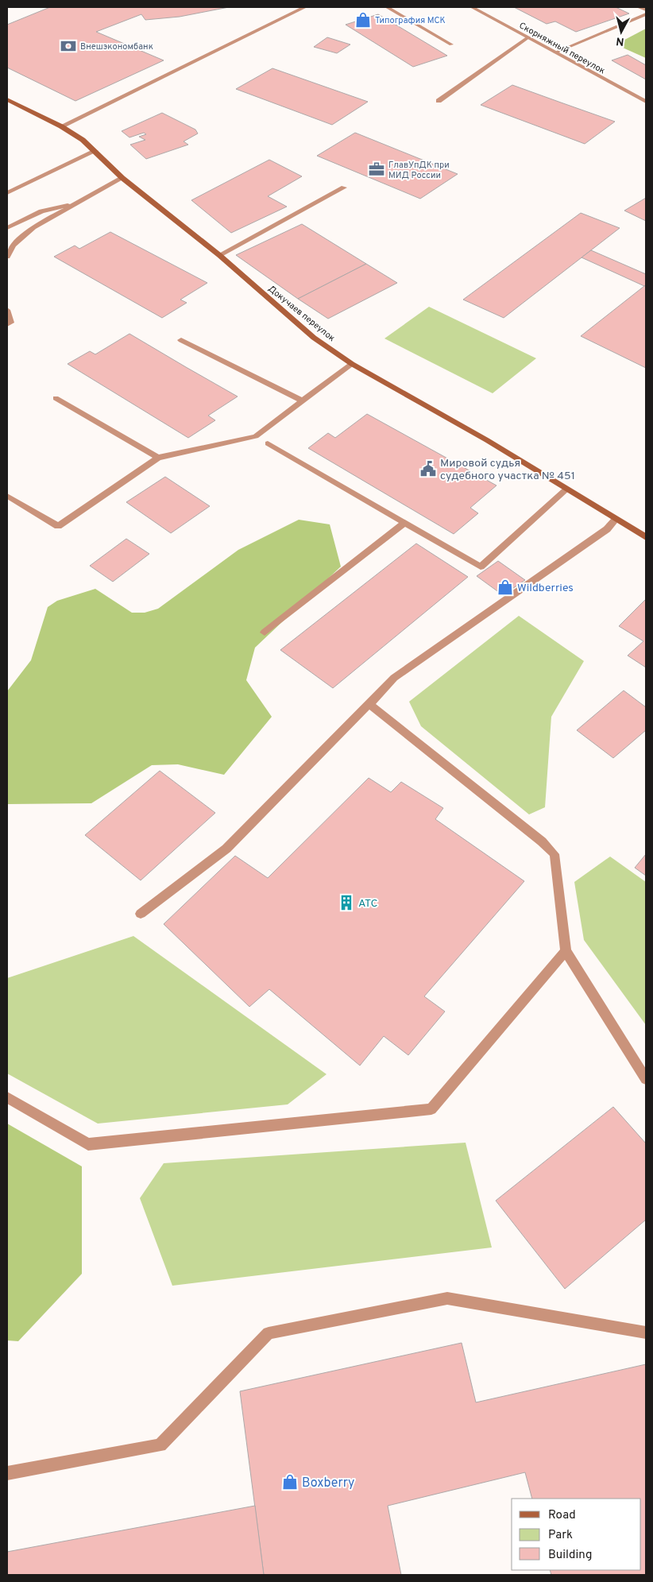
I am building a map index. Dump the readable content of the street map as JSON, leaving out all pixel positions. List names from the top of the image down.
{
  "streets": {
    "street": ["Скорняжный переулок", "Докучаев переулок"]
  },
  "places": {
    "shop": ["Типография МСК", "Wildberries", "Boxberry"],
    "bank": ["Внешэкономбанк"],
    "office": ["ГлавУпДК при МИД России"],
    "public building": ["Мировой судья судебного участка № 451"],
    "building": ["АТС"]
  },
  "legend": ["Road", "Park", "Building"],
  "north": "bottom"
}
